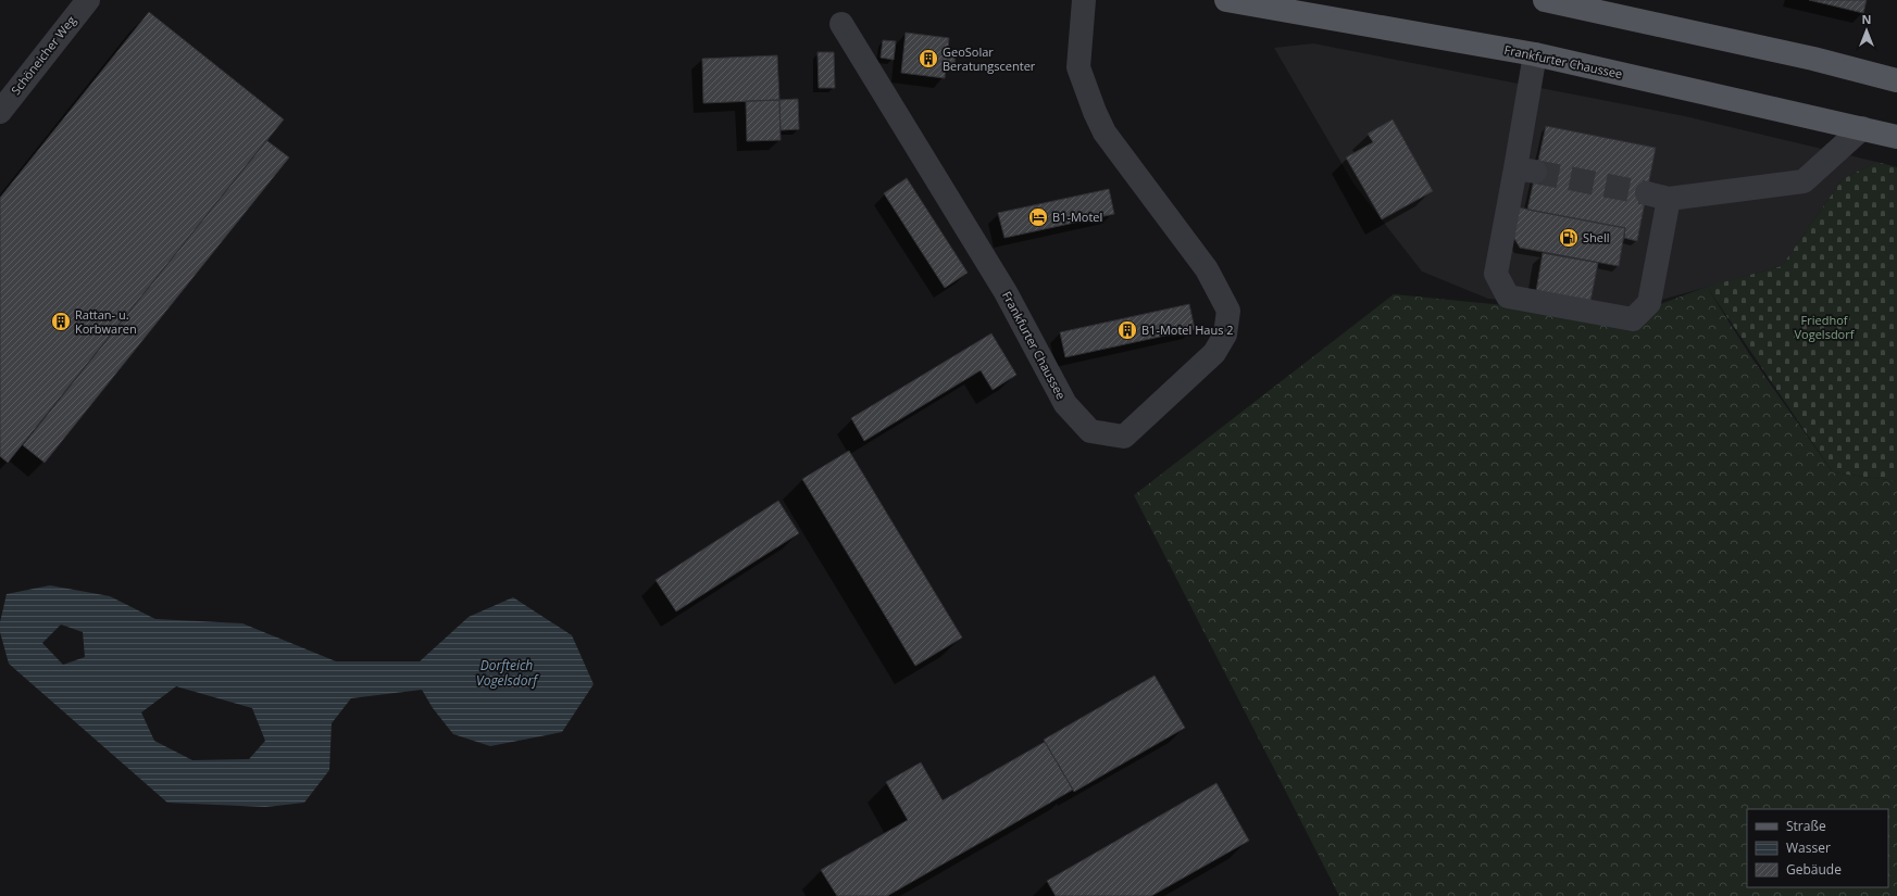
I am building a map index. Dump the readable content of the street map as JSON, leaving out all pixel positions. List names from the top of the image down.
{
  "streets": {
    "main road": ["Frankfurter Chaussee"],
    "street": ["Schöneicher Weg"]
  },
  "water": ["Dorfteich Vogelsdorf"],
  "parks": ["Friedhof Vogelsdorf"],
  "places": {
    "building": ["GeoSolar Beratungscenter", "Rattan- u. Korbwaren", "B1-Motel Haus 2"],
    "hotel": ["B1-Motel"],
    "fuel station": ["Shell"]
  },
  "legend": ["Straße", "Wasser", "Gebäude"],
  "north": "top"
}
